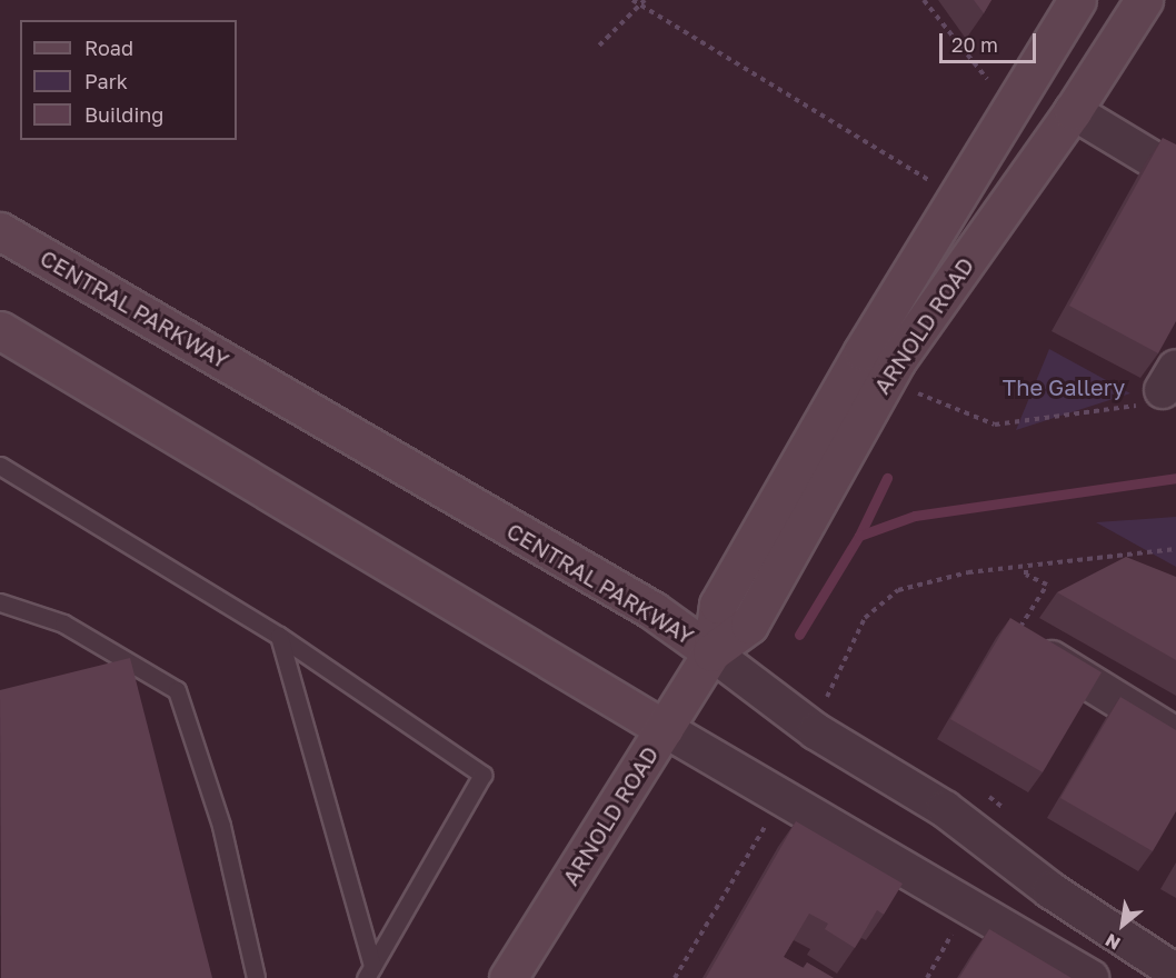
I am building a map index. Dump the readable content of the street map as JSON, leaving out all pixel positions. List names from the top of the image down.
{
  "streets": {
    "street": ["CENTRAL PARKWAY", "ARNOLD ROAD"]
  },
  "crossings": [
    ["CENTRAL PARKWAY", "ARNOLD ROAD"]
  ],
  "parks": ["The Gallery"],
  "legend": ["Road", "Park", "Building"],
  "scale_bar": "20 m",
  "north": "bottom left"
}
